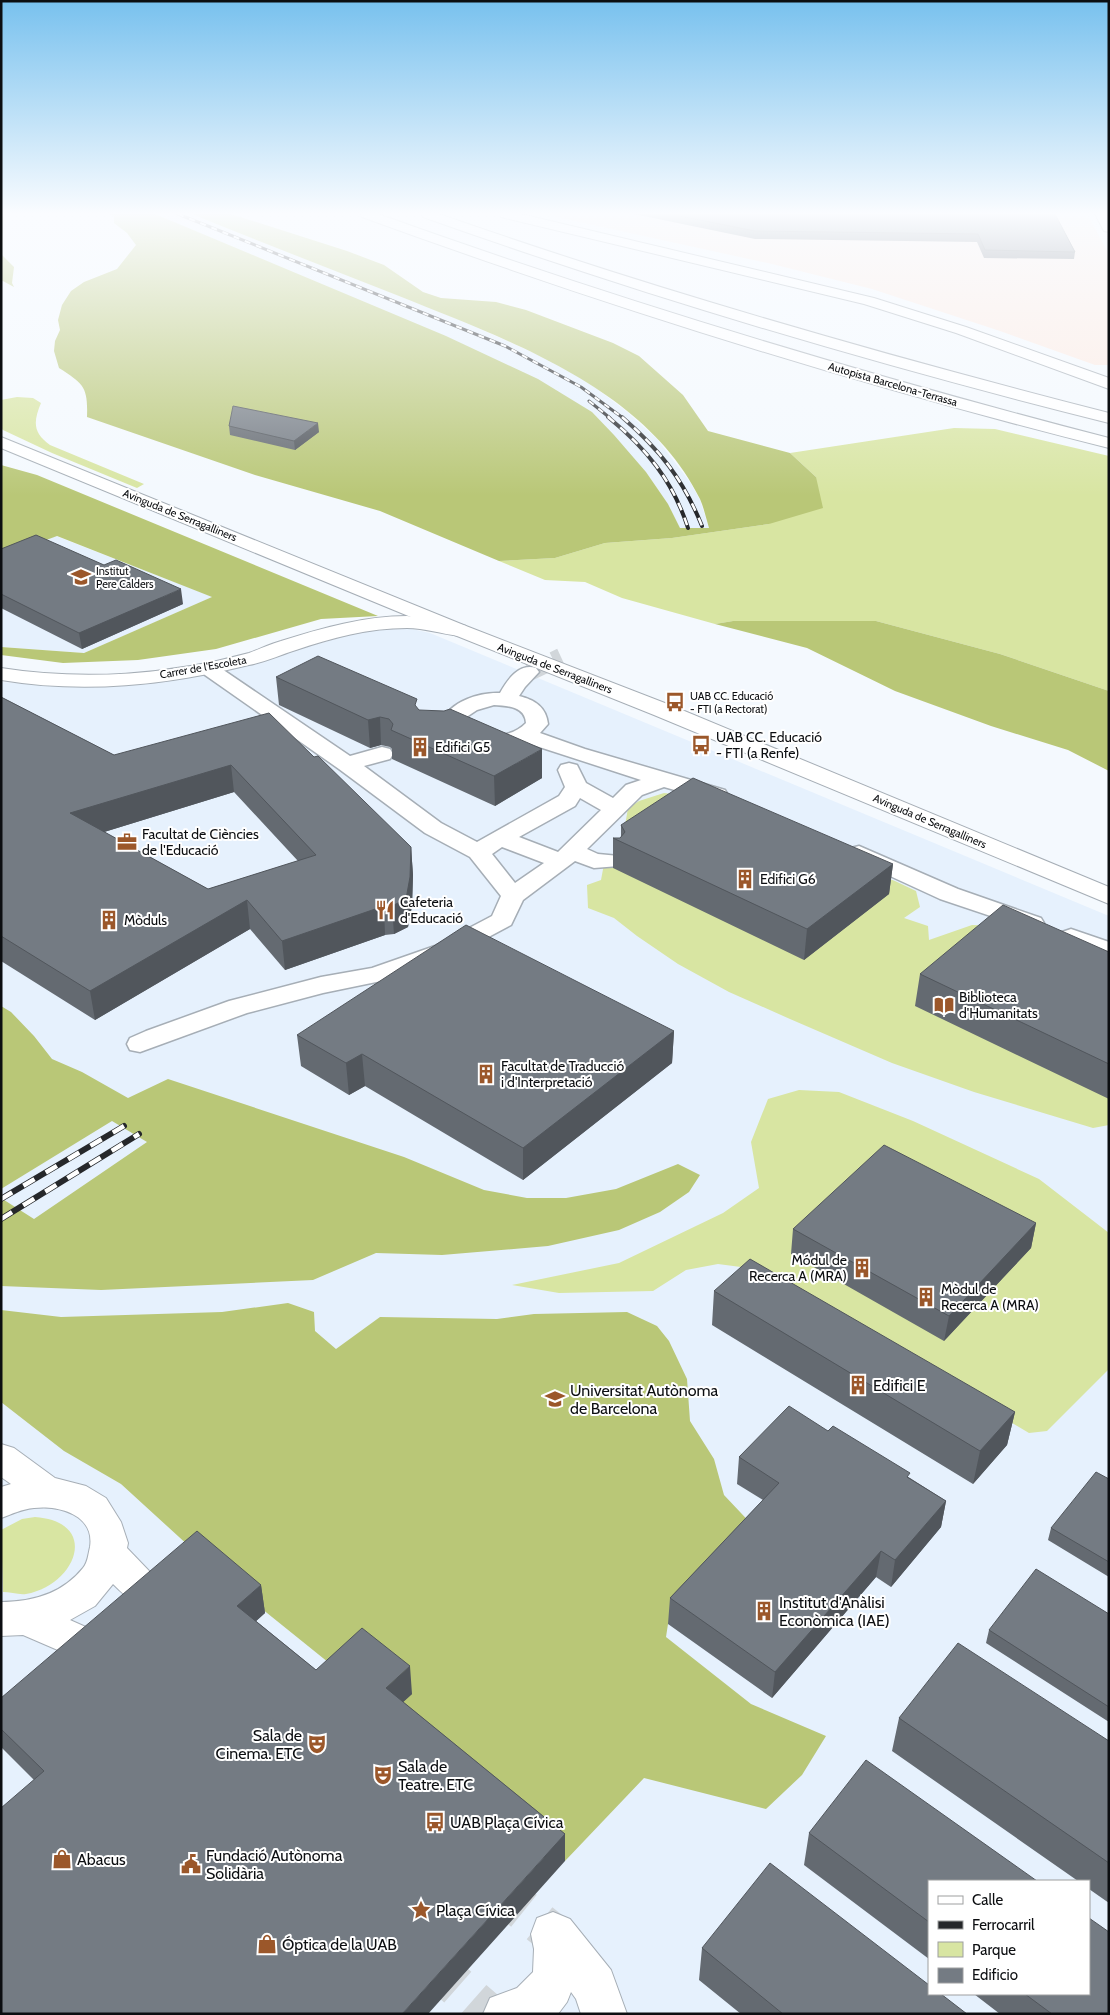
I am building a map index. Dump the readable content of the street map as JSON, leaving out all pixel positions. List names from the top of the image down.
{
  "streets": {
    "main road": ["Autopista Barcelona-Terrassa", "Avinguda de Serragalliners", "Carrer de l'Escoleta"]
  },
  "crossings": [
    ["Avinguda de Serragalliners", "Carrer de l'Escoleta"]
  ],
  "places": {
    "school or university": ["Institut Pere Calders", "Universitat Autònoma de Barcelona"],
    "bus stop": ["UAB CC. Educació - FTI (a Rectorat)", "UAB CC. Educació - FTI (a Renfe)", "UAB Plaça Cívica"],
    "building": [
      "Edifici G5",
      "Edifici G6",
      "Mòduls",
      "Facultat de Traducció i d'Interpretació",
      "Módul de Recerca A (MRA)",
      "Mòdul de Recerca A (MRA)",
      "Edifici E",
      "Institut d'Anàlisi Econòmica (IAE)"
    ],
    "office": ["Facultat de Ciències de l'Educació"],
    "restaurant": ["Cafeteria d'Educació"],
    "library": ["Biblioteca d'Humanitats"],
    "theatre": ["Sala de Cinema. ETC", "Sala de Teatre. ETC"],
    "shop": ["Abacus", "Óptica de la UAB"],
    "public building": ["Fundació Autònoma Solidària"],
    "place": ["Plaça Cívica"]
  },
  "legend": [
    "Calle",
    "Ferrocarril",
    "Parque",
    "Edificio"
  ]
}
